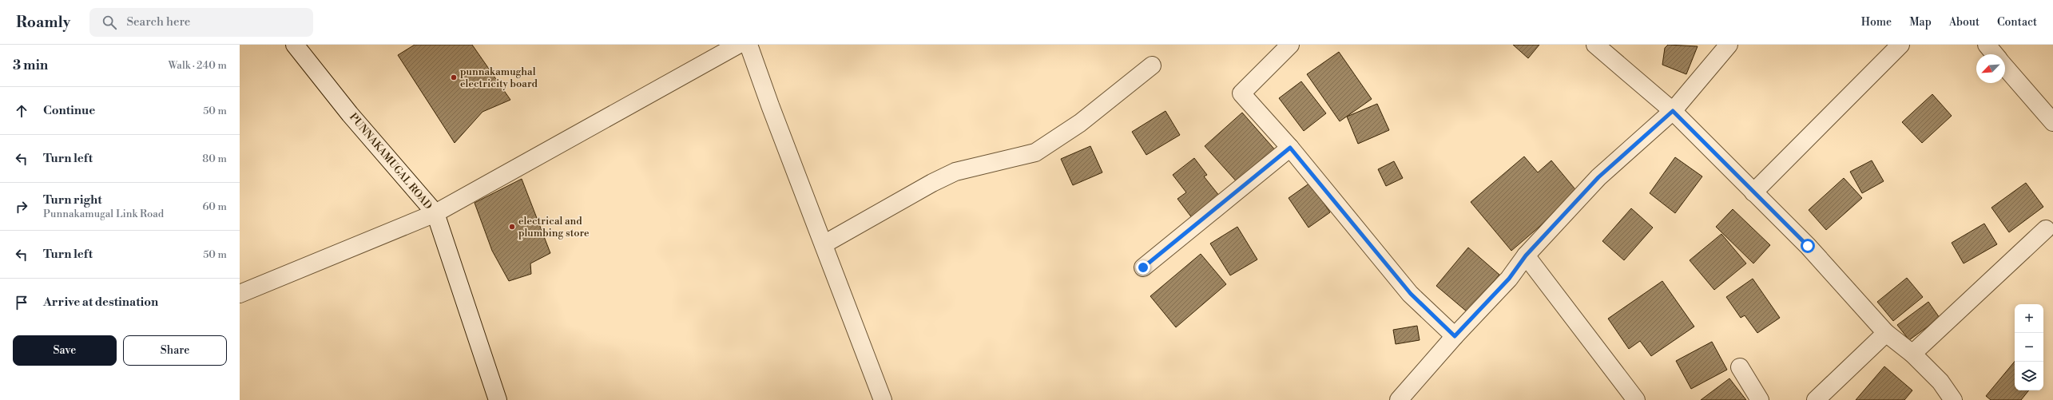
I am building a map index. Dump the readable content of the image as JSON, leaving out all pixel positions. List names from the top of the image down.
{
  "streets": {
    "street": ["PUNNAKAMUGAL ROAD"]
  },
  "places": ["punnakamughal electricity board", "electrical and plumbing store"],
  "north": "bottom left",
  "page": {
    "header": "Roamly",
    "search": "Search here",
    "nav": [
      "Home",
      "Map",
      "About",
      "Contact"
    ],
    "heading": ["3 min", "Walk · 240 m"],
    "list": [
      ["Continue", "50 m"],
      ["Turn left", "80 m"],
      ["Turn right", "Punnakamugal Link Road", "60 m"],
      ["Turn left", "50 m"],
      "Arrive at destination"
    ],
    "map_buttons": ["+", "−"],
    "buttons": ["Save", "Share"]
  }
}
